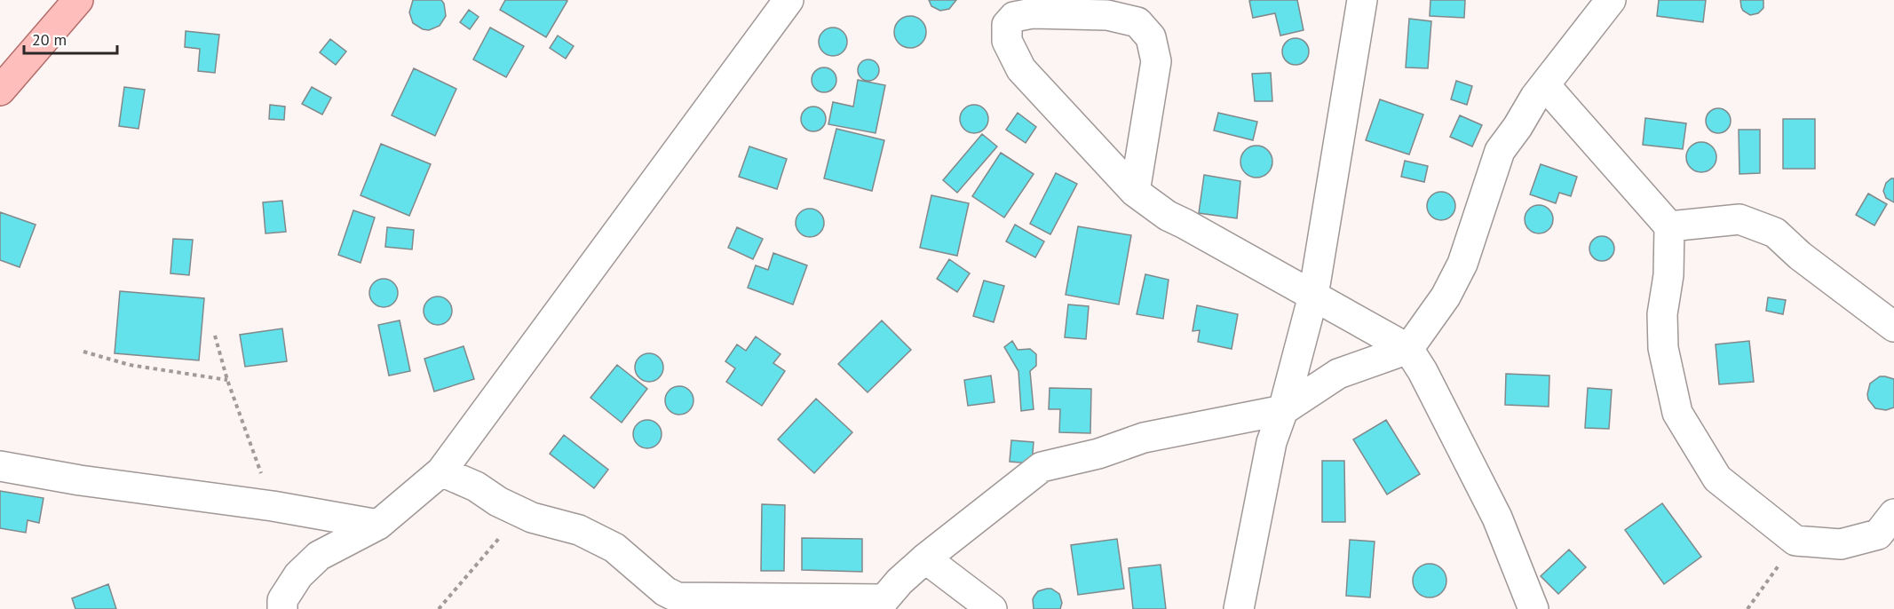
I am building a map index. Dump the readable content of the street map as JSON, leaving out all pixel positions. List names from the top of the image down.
{
  "scale_bar": "20 m"
}
